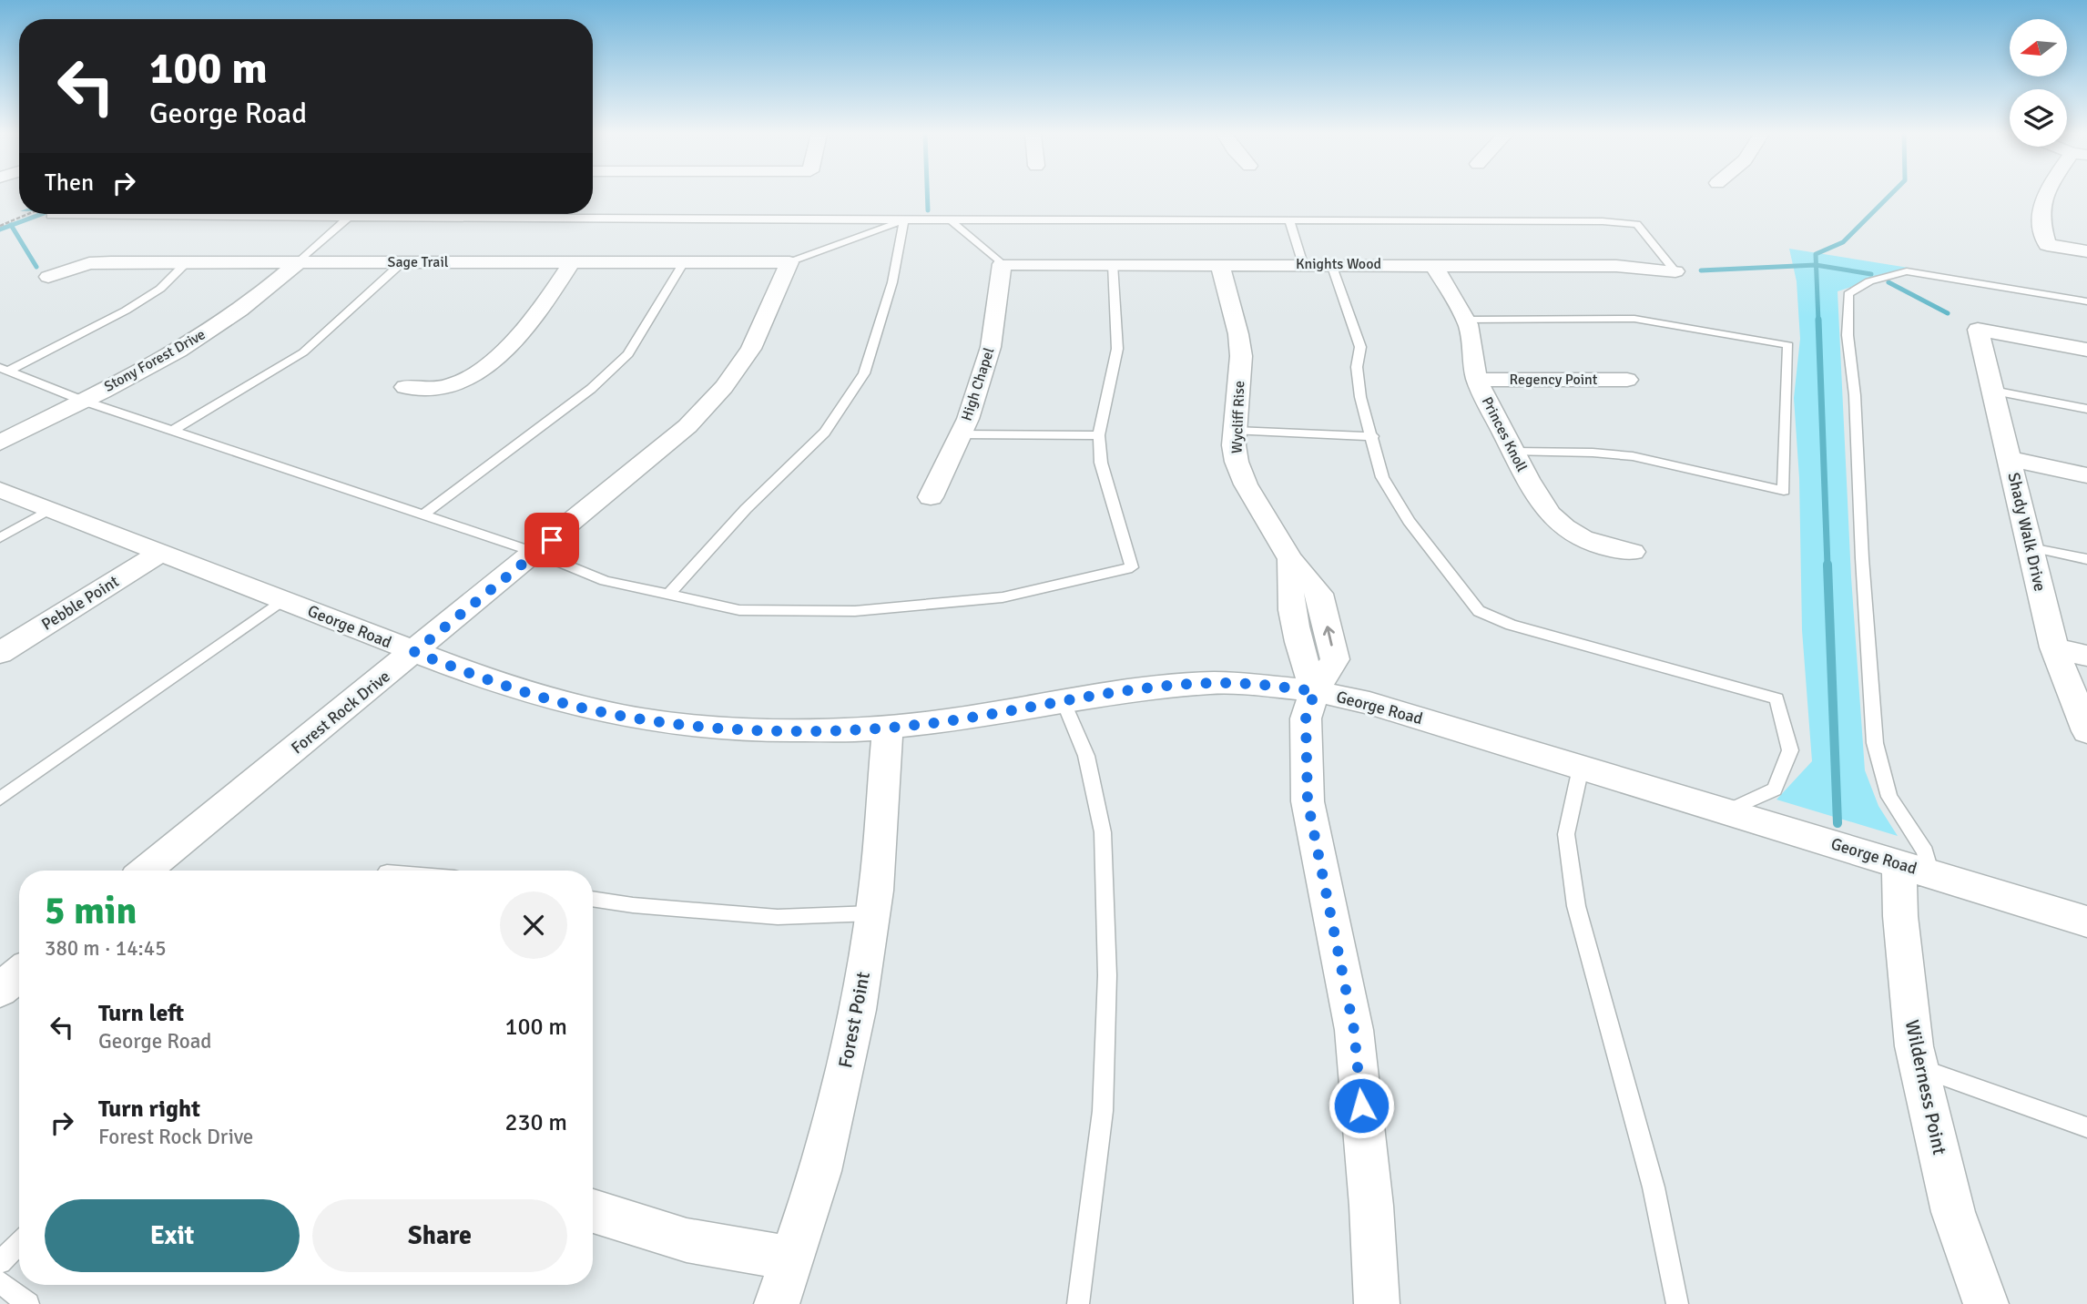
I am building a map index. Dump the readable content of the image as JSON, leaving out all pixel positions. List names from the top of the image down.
{
  "streets": {
    "street": [
      "Sage Trail",
      "Knights Wood",
      "Stony Forest Drive",
      "Regency Point",
      "High Chapel",
      "Wycliff Rise",
      "Princes Knoll",
      "Shady Walk Drive",
      "Pebble Point",
      "George Road",
      "Forest Rock Drive",
      "Forest Point",
      "Wilderness Point"
    ]
  },
  "crossings": [
    ["Sage Trail", "Stony Forest Drive"],
    ["Sage Trail", "Forest Rock Drive"],
    ["Knights Wood", "High Chapel"],
    ["Knights Wood", "Wycliff Rise"],
    ["Knights Wood", "Princes Knoll"],
    ["Regency Point", "Princes Knoll"],
    ["Wycliff Rise", "George Road"],
    ["Pebble Point", "George Road"],
    ["George Road", "Forest Rock Drive"],
    ["George Road", "Forest Point"],
    ["George Road", "Wilderness Point"]
  ],
  "north": "left",
  "page": {
    "turn": ["100 m", "George Road"],
    "then": "Then",
    "heading": ["5 min", "380 m · 14:45"],
    "list": [
      {
        "name": "Turn left",
        "note": "George Road",
        "value": "100 m"
      },
      {
        "name": "Turn right",
        "note": "Forest Rock Drive",
        "value": "230 m"
      }
    ],
    "buttons": ["Exit", "Share"]
  }
}
